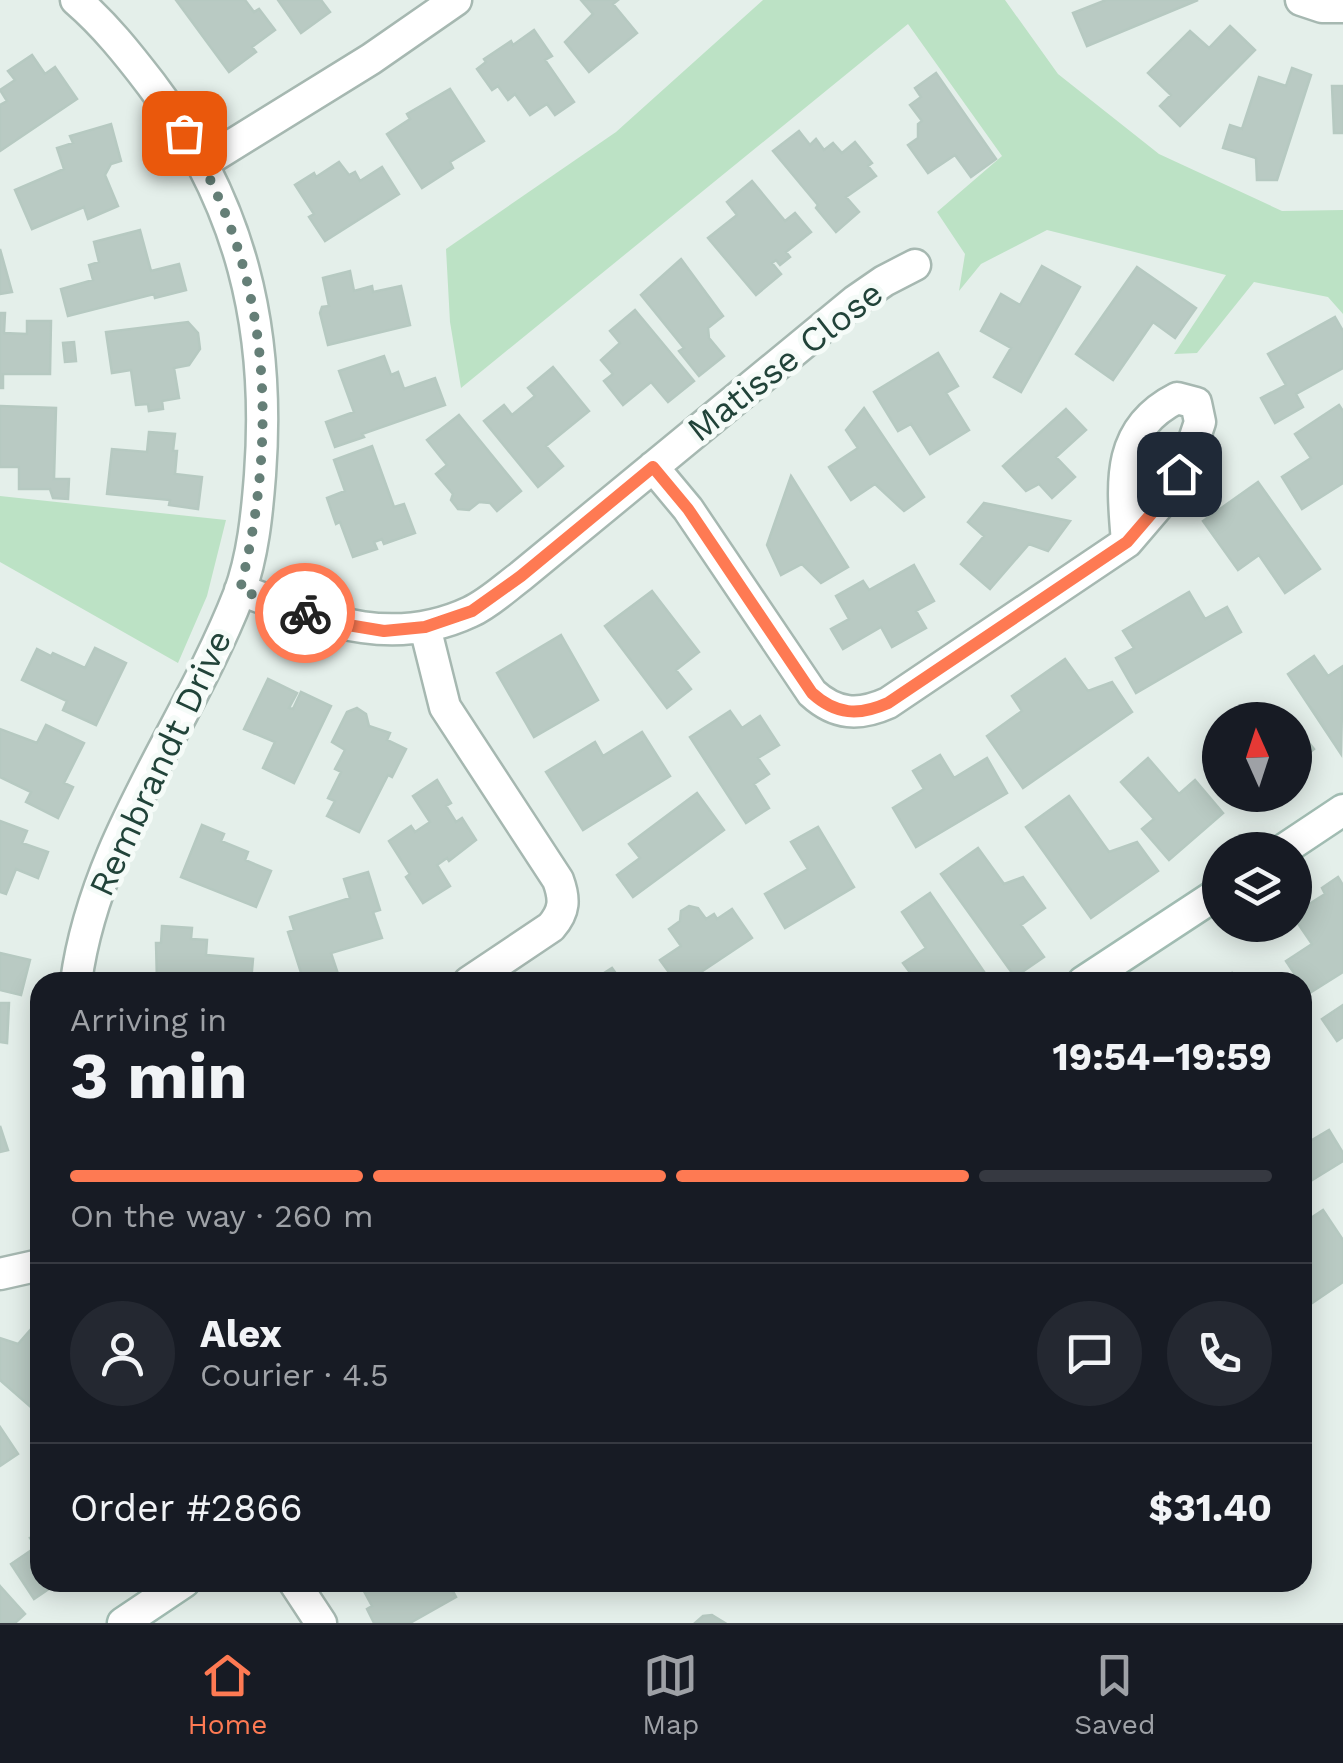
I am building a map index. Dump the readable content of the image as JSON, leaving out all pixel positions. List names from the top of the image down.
{
  "streets": {
    "street": ["Matisse Close", "Rembrandt Drive"]
  },
  "crossings": [
    ["Matisse Close", "Rembrandt Drive"]
  ],
  "north": "top",
  "page": {
    "heading": ["3 min", "Arriving in", "19:54–19:59"],
    "panel": [
      "Alex",
      "Courier · 4.5",
      "Order #2866",
      "$31.40"
    ],
    "bar": "On the way · 260 m",
    "tabs": ["Home", "Map", "Saved"]
  }
}
